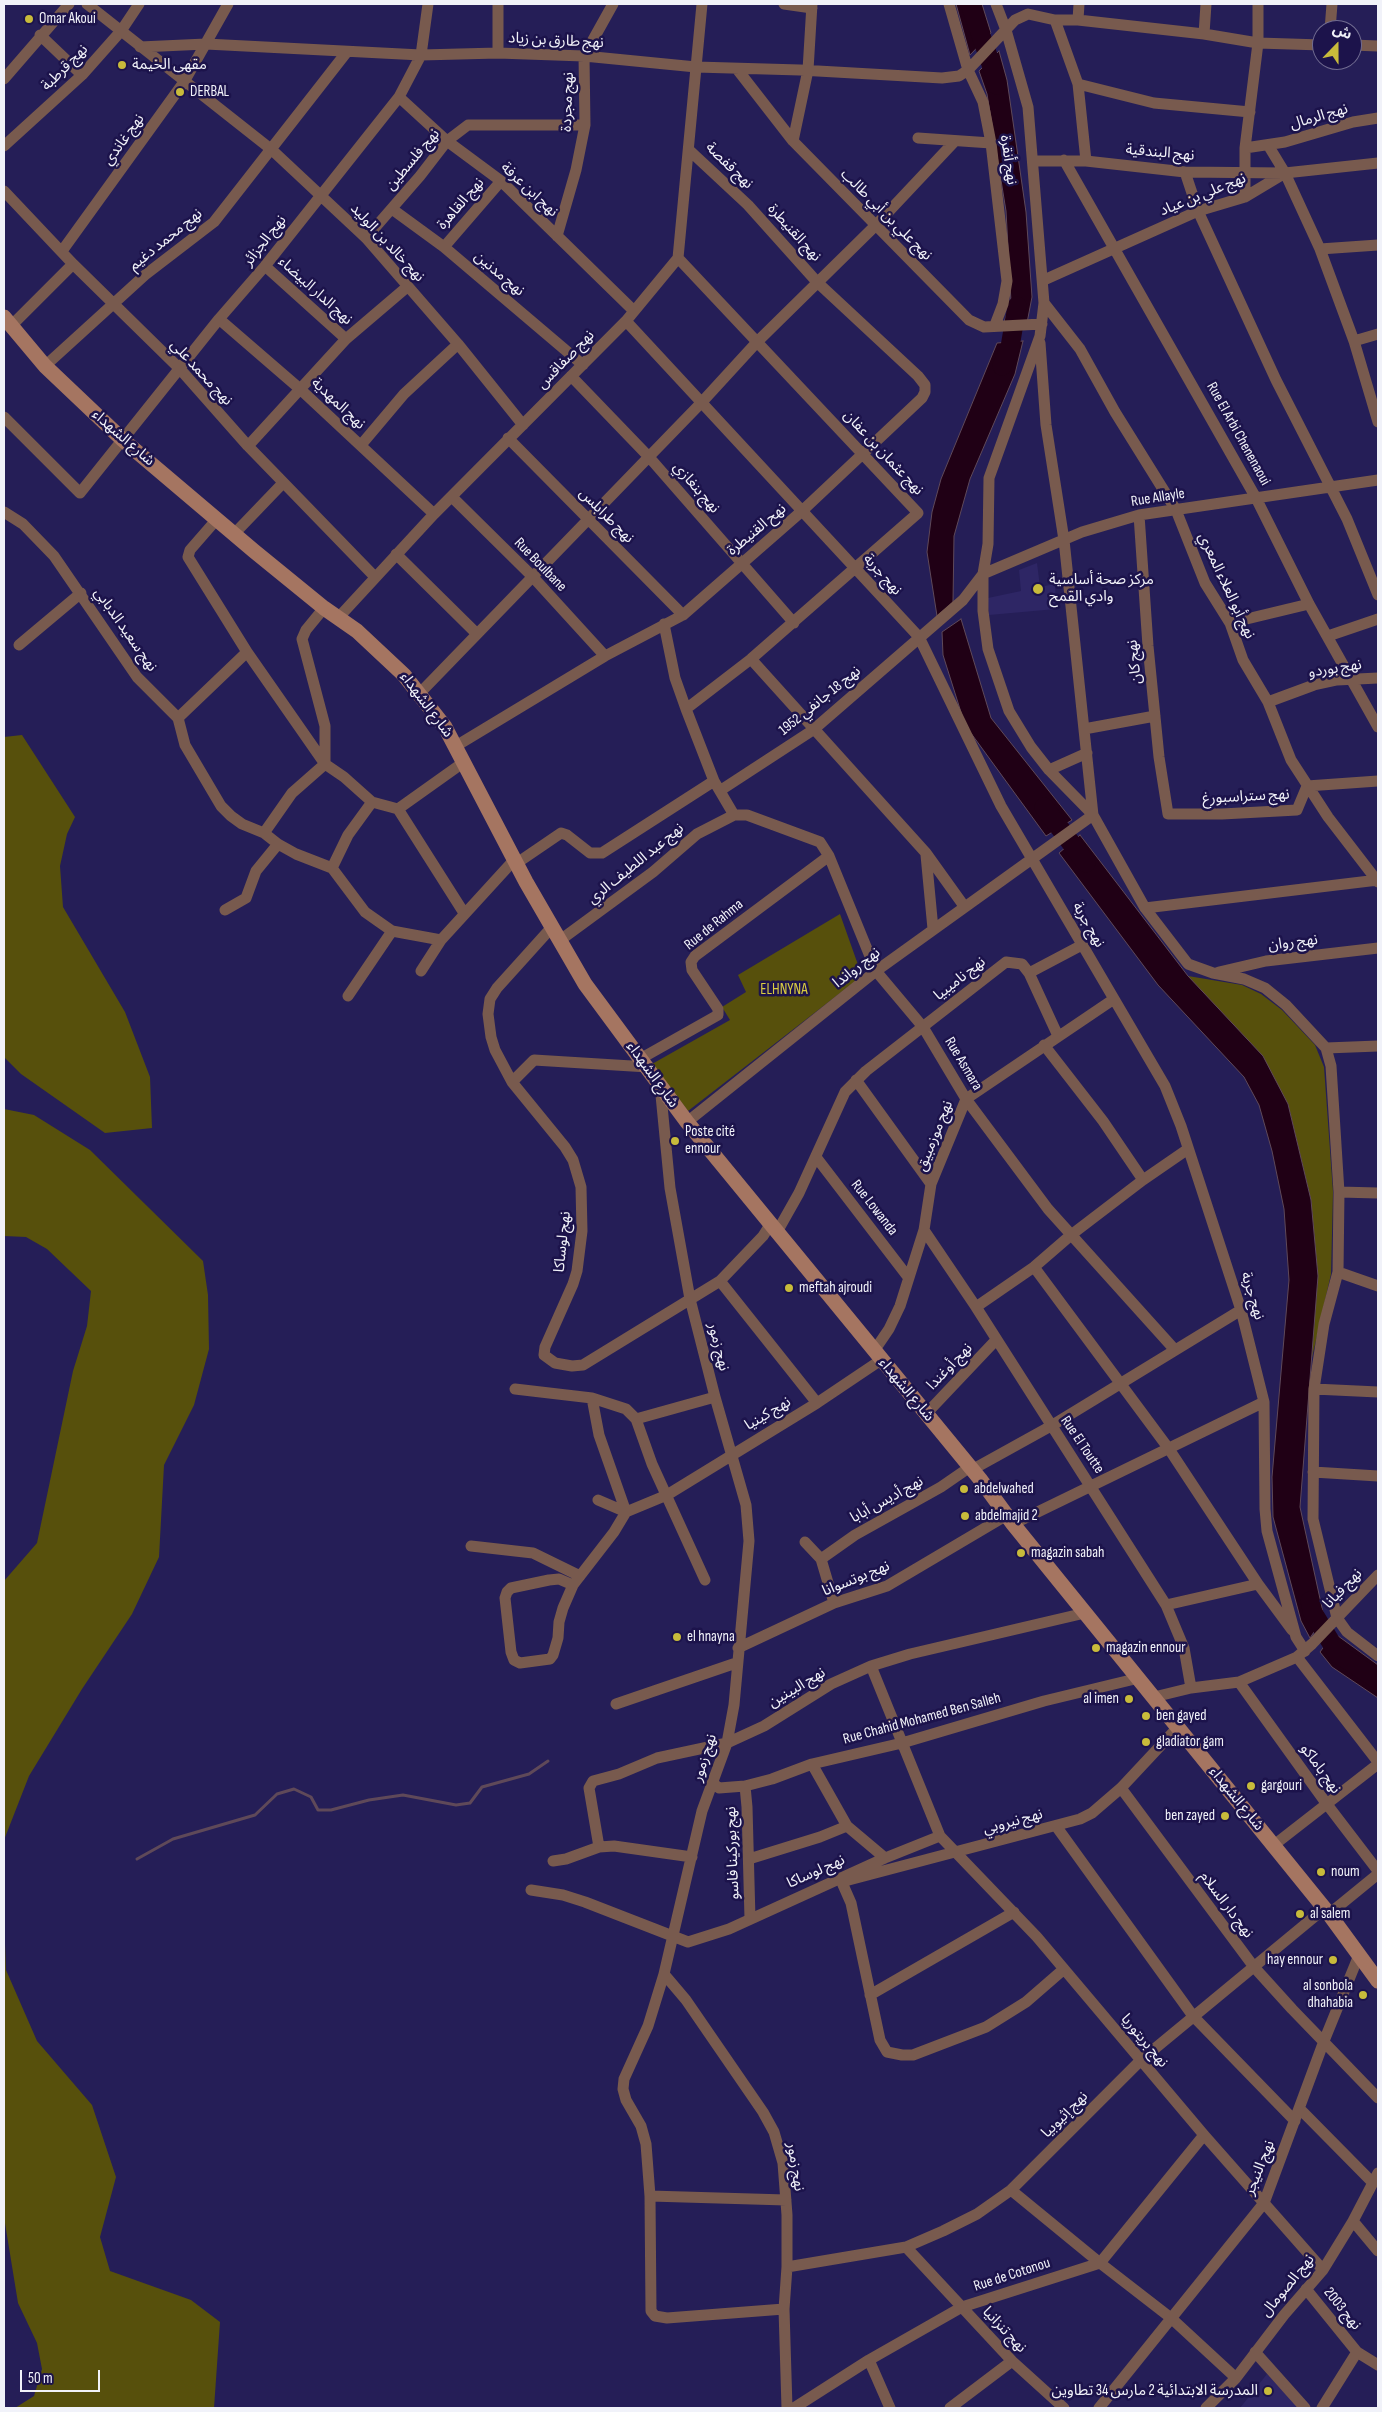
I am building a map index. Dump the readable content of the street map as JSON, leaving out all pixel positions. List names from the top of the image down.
{
  "streets": {
    "main road": ["شارع الشهداء"],
    "street": [
      "نهج طارق بن زياد",
      "نهج قرطبة",
      "نهج مجردة",
      "نهج الرمال",
      "نهج غاندي",
      "نهج البندقية",
      "نهج فلسطين",
      "نهج أنقرة",
      "نهج قفصة",
      "نهج ابن عرفة",
      "نهج علي بن عياد",
      "نهج القاهرة",
      "نهج علي بن أبي طالب",
      "نهج القنيطرة",
      "نهج محمد دغيم",
      "نهج الجزائر",
      "نهج خالد بن الوليد",
      "نهج مدنين",
      "نهج الدار البيضاء",
      "نهج صفاقس",
      "نهج محمد علي",
      "نهج المهدية",
      "Rue El Arbi Chenenaoui",
      "نهج عثمان بن عفان",
      "نهج بنغازي",
      "Rue Allayle",
      "نهج طرابلس",
      "نهح القنيطرة",
      "Rue Boulbane",
      "نهج جربة",
      "نهج أبو العلاء المعري",
      "نهج سعيد الدبابي",
      "نهج كان",
      "نهج بوردو",
      "نهج 18 جانفي 1952",
      "نهج ستراسبورغ",
      "نهج عبد اللطيف الري",
      "Rue de Rahma",
      "نهج روان",
      "نهج رواندا",
      "نهج ناميبيا",
      "Rue Asmara",
      "نهج موزمبيق",
      "Rue Lowanda",
      "نهج لوساكا",
      "نهج زمور",
      "نهج أوغندا",
      "نهج كينيا",
      "Rue El Toutte",
      "نهج أديس أبابا",
      "نهج بوتسوانا",
      "نهج فيانا",
      "نهج البينين",
      "Rue Chahid Mohamed Ben Salleh",
      "نهج باماكو",
      "نهج نيروبي",
      "نهج بوركينا فاسو",
      "نهج دار السلام",
      "نهج بريتوريا",
      "نهج إثيوبيا",
      "نهج النيجر",
      "Rue de Cotonou",
      "نهج الصومال",
      "نهج 2003",
      "نهج تنزانيا"
    ]
  },
  "crossings": [
    ["نهج طارق بن زياد", "نهج مجردة"],
    ["نهج طارق بن زياد", "نهج غاندي"],
    ["نهج طارق بن زياد", "نهج أنقرة"],
    ["نهج طارق بن زياد", "نهج علي بن أبي طالب"],
    ["نهج طارق بن زياد", "نهج محمد دغيم"],
    ["نهج طارق بن زياد", "نهج الجزائر"],
    ["نهج طارق بن زياد", "نهج خالد بن الوليد"],
    ["نهج قرطبة", "نهج خالد بن الوليد"],
    ["نهج مجردة", "نهج فلسطين"],
    ["نهج مجردة", "نهج ابن عرفة"],
    ["نهج غاندي", "نهج خالد بن الوليد"],
    ["نهج غاندي", "نهج محمد علي"],
    ["نهج البندقية", "نهج علي بن عياد"],
    ["نهج البندقية", "Rue El Arbi Chenenaoui"],
    ["نهج فلسطين", "نهج ابن عرفة"],
    ["نهج فلسطين", "نهج خالد بن الوليد"],
    ["نهج فلسطين", "نهج مدنين"],
    ["نهج أنقرة", "نهج علي بن أبي طالب"],
    ["نهج قفصة", "نهج القنيطرة"],
    ["نهج ابن عرفة", "نهج القاهرة"],
    ["نهج ابن عرفة", "نهج الجزائر"],
    ["نهج ابن عرفة", "نهج صفاقس"],
    ["نهج علي بن عياد", "Rue El Arbi Chenenaoui"],
    ["نهج القاهرة", "نهج مدنين"],
    ["نهج القنيطرة", "نهح القنيطرة"],
    ["نهج محمد دغيم", "نهج خالد بن الوليد"],
    ["نهج محمد دغيم", "نهج محمد علي"],
    ["نهج محمد دغيم", "شارع الشهداء"],
    ["نهج الجزائر", "نهج خالد بن الوليد"],
    ["نهج الجزائر", "نهج الدار البيضاء"],
    ["نهج الجزائر", "نهج محمد علي"],
    ["نهج الجزائر", "نهج المهدية"],
    ["نهج الجزائر", "شارع الشهداء"],
    ["نهج خالد بن الوليد", "نهج صفاقس"],
    ["نهج مدنين", "نهج صفاقس"],
    ["نهج صفاقس", "نهج محمد علي"],
    ["نهج صفاقس", "نهج المهدية"],
    ["نهج صفاقس", "شارع الشهداء"],
    ["نهج صفاقس", "نهج عثمان بن عفان"],
    ["نهج صفاقس", "نهج بنغازي"],
    ["نهج صفاقس", "نهج طرابلس"],
    ["نهج صفاقس", "Rue Boulbane"],
    ["نهج صفاقس", "نهج جربة"],
    ["Rue El Arbi Chenenaoui", "Rue Allayle"],
    ["Rue El Arbi Chenenaoui", "نهج بوردو"],
    ["شارع الشهداء", "نهح القنيطرة"],
    ["شارع الشهداء", "نهج 18 جانفي 1952"],
    ["شارع الشهداء", "نهج عبد اللطيف الري"],
    ["شارع الشهداء", "Rue de Rahma"],
    ["شارع الشهداء", "نهج رواندا"],
    ["شارع الشهداء", "نهج ناميبيا"],
    ["شارع الشهداء", "نهج موزمبيق"],
    ["شارع الشهداء", "نهج لوساكا"],
    ["شارع الشهداء", "نهج زمور"],
    ["شارع الشهداء", "نهج أوغندا"],
    ["شارع الشهداء", "نهج أديس أبابا"],
    ["شارع الشهداء", "نهج بوتسوانا"],
    ["شارع الشهداء", "نهج البينين"],
    ["شارع الشهداء", "Rue Chahid Mohamed Ben Salleh"],
    ["شارع الشهداء", "نهج نيروبي"],
    ["شارع الشهداء", "نهج إثيوبيا"],
    ["شارع الشهداء", "نهج النيجر"],
    ["نهج عثمان بن عفان", "نهج بنغازي"],
    ["نهج عثمان بن عفان", "نهح القنيطرة"],
    ["نهج عثمان بن عفان", "نهج جربة"],
    ["نهج بنغازي", "نهح القنيطرة"],
    ["Rue Allayle", "نهج أبو العلاء المعري"],
    ["Rue Allayle", "نهج كان"],
    ["Rue Allayle", "نهج 18 جانفي 1952"],
    ["نهج طرابلس", "نهح القنيطرة"],
    ["نهح القنيطرة", "Rue Boulbane"],
    ["نهح القنيطرة", "نهج جربة"],
    ["نهج جربة", "نهج 18 جانفي 1952"],
    ["نهج جربة", "نهج رواندا"],
    ["نهج جربة", "نهج موزمبيق"],
    ["نهج جربة", "نهج أديس أبابا"],
    ["نهج جربة", "نهج بوتسوانا"],
    ["نهج جربة", "نهج فيانا"],
    ["نهج أبو العلاء المعري", "نهج بوردو"],
    ["نهج أبو العلاء المعري", "نهج ستراسبورغ"],
    ["نهج كان", "نهج ستراسبورغ"],
    ["نهج عبد اللطيف الري", "Rue Asmara"],
    ["Rue de Rahma", "Rue Asmara"],
    ["نهج رواندا", "Rue Asmara"],
    ["نهج ناميبيا", "Rue Asmara"],
    ["نهج ناميبيا", "Rue Lowanda"],
    ["نهج ناميبيا", "نهج لوساكا"],
    ["Rue Asmara", "نهج موزمبيق"],
    ["Rue Asmara", "نهج أديس أبابا"],
    ["نهج موزمبيق", "Rue Lowanda"],
    ["نهج موزمبيق", "Rue El Toutte"],
    ["نهج لوساكا", "نهج زمور"],
    ["نهج لوساكا", "نهج كينيا"],
    ["نهج لوساكا", "نهج نيروبي"],
    ["نهج لوساكا", "نهج بوركينا فاسو"],
    ["نهج لوساكا", "نهج بريتوريا"],
    ["نهج زمور", "نهج كينيا"],
    ["نهج زمور", "نهج بوتسوانا"],
    ["نهج زمور", "نهج البينين"],
    ["نهج زمور", "Rue Chahid Mohamed Ben Salleh"],
    ["نهج زمور", "نهج إثيوبيا"],
    ["نهج أوغندا", "Rue El Toutte"],
    ["Rue El Toutte", "نهج أديس أبابا"],
    ["Rue El Toutte", "نهج بوتسوانا"],
    ["Rue Chahid Mohamed Ben Salleh", "نهج بوركينا فاسو"],
    ["نهج باماكو", "نهج إثيوبيا"],
    ["نهج نيروبي", "نهج دار السلام"],
    ["نهج نيروبي", "نهج بريتوريا"],
    ["نهج دار السلام", "نهج إثيوبيا"],
    ["نهج دار السلام", "نهج النيجر"],
    ["نهج بريتوريا", "نهج إثيوبيا"],
    ["نهج بريتوريا", "نهج النيجر"],
    ["نهج بريتوريا", "نهج الصومال"],
    ["نهج إثيوبيا", "نهج تنزانيا"],
    ["Rue de Cotonou", "نهج تنزانيا"],
    ["نهج الصومال", "نهج 2003"]
  ],
  "parks": ["ELHNYNA"],
  "places": [
    "Omar Akoui",
    "مقهى الخيمة",
    "DERBAL",
    "مركز صحة أساسية وادي القمح",
    "Poste cité ennour",
    "meftah ajroudi",
    "abdelwahed",
    "abdelmajid 2",
    "magazin sabah",
    "el hnayna",
    "magazin ennour",
    "al imen",
    "ben gayed",
    "gladiator gam",
    "gargouri",
    "ben zayed",
    "noum",
    "al salem",
    "hay ennour",
    "al sonbola dhahabia",
    "المدرسة الابتدائية 2 مارس 34 تطاوين"
  ],
  "scale_bar": "50 m",
  "north": "top"
}
